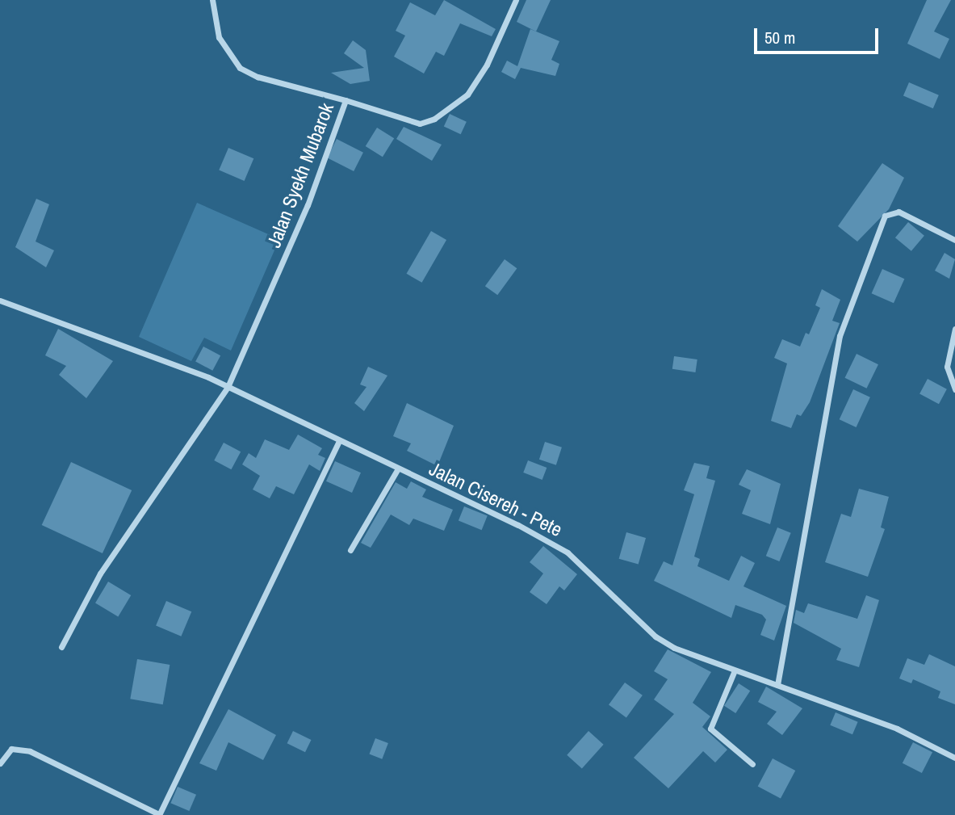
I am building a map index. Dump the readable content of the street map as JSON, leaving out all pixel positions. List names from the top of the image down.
{
  "streets": {
    "street": ["Jalan Syekh Mubarok", "Jalan Cisereh - Pete"]
  },
  "crossings": [
    ["Jalan Syekh Mubarok", "Jalan Cisereh - Pete"]
  ],
  "scale_bar": "50 m"
}
